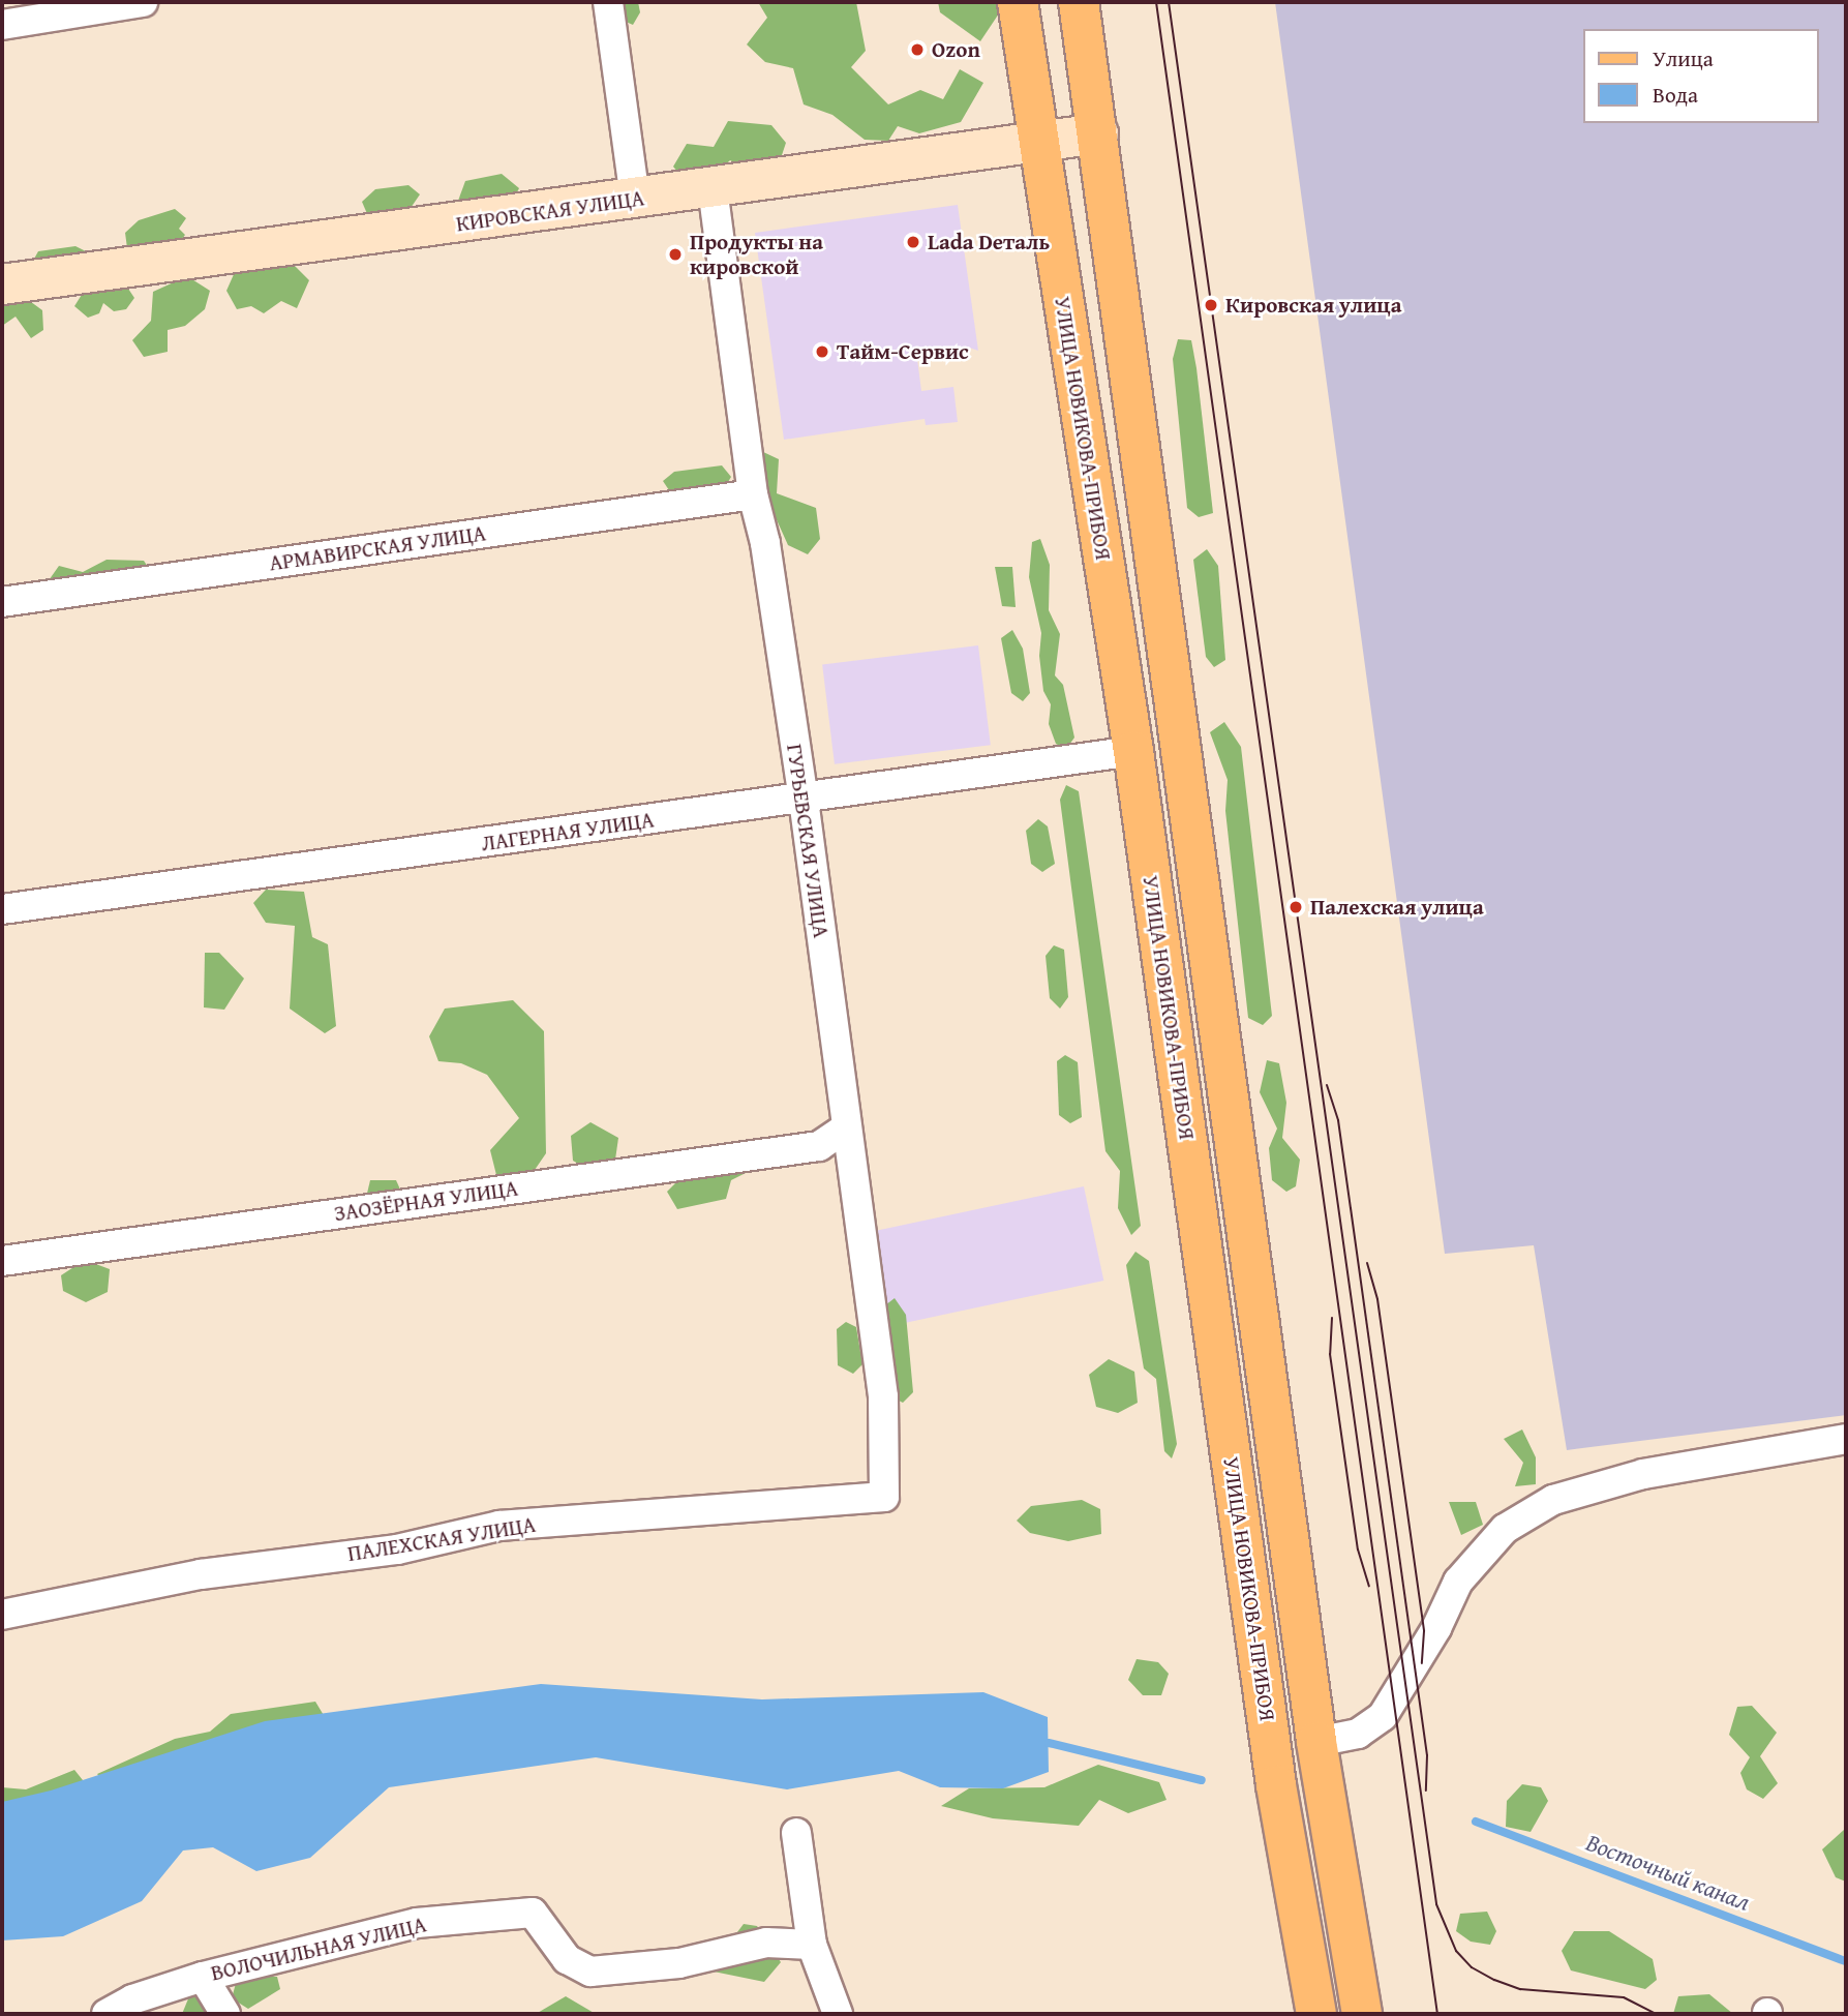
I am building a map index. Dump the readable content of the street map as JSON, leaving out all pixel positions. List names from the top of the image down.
{
  "streets": {
    "main road": ["УЛИЦА НОВИКОВА-ПРИБОЯ"],
    "street": [
      "КИРОВСКАЯ УЛИЦА",
      "АРМАВИРСКАЯ УЛИЦА",
      "ЛАГЕРНАЯ УЛИЦА",
      "ГУРЬЕВСКАЯ УЛИЦА",
      "ЗАОЗЁРНАЯ УЛИЦА",
      "ПАЛЕХСКАЯ УЛИЦА",
      "ВОЛОЧИЛЬНАЯ УЛИЦА"
    ]
  },
  "crossings": [
    ["КИРОВСКАЯ УЛИЦА", "УЛИЦА НОВИКОВА-ПРИБОЯ"],
    ["КИРОВСКАЯ УЛИЦА", "ГУРЬЕВСКАЯ УЛИЦА"],
    ["УЛИЦА НОВИКОВА-ПРИБОЯ", "ЛАГЕРНАЯ УЛИЦА"],
    ["АРМАВИРСКАЯ УЛИЦА", "ГУРЬЕВСКАЯ УЛИЦА"],
    ["ЛАГЕРНАЯ УЛИЦА", "ГУРЬЕВСКАЯ УЛИЦА"],
    ["ГУРЬЕВСКАЯ УЛИЦА", "ЗАОЗЁРНАЯ УЛИЦА"],
    ["ГУРЬЕВСКАЯ УЛИЦА", "ПАЛЕХСКАЯ УЛИЦА"]
  ],
  "water": ["Восточный канал"],
  "places": [
    "Ozon",
    "Lada Dеталь",
    "Продукты на кировской",
    "Кировская улица",
    "Тайм-Сервис",
    "Палехская улица"
  ],
  "legend": ["Улица", "Вода"]
}
